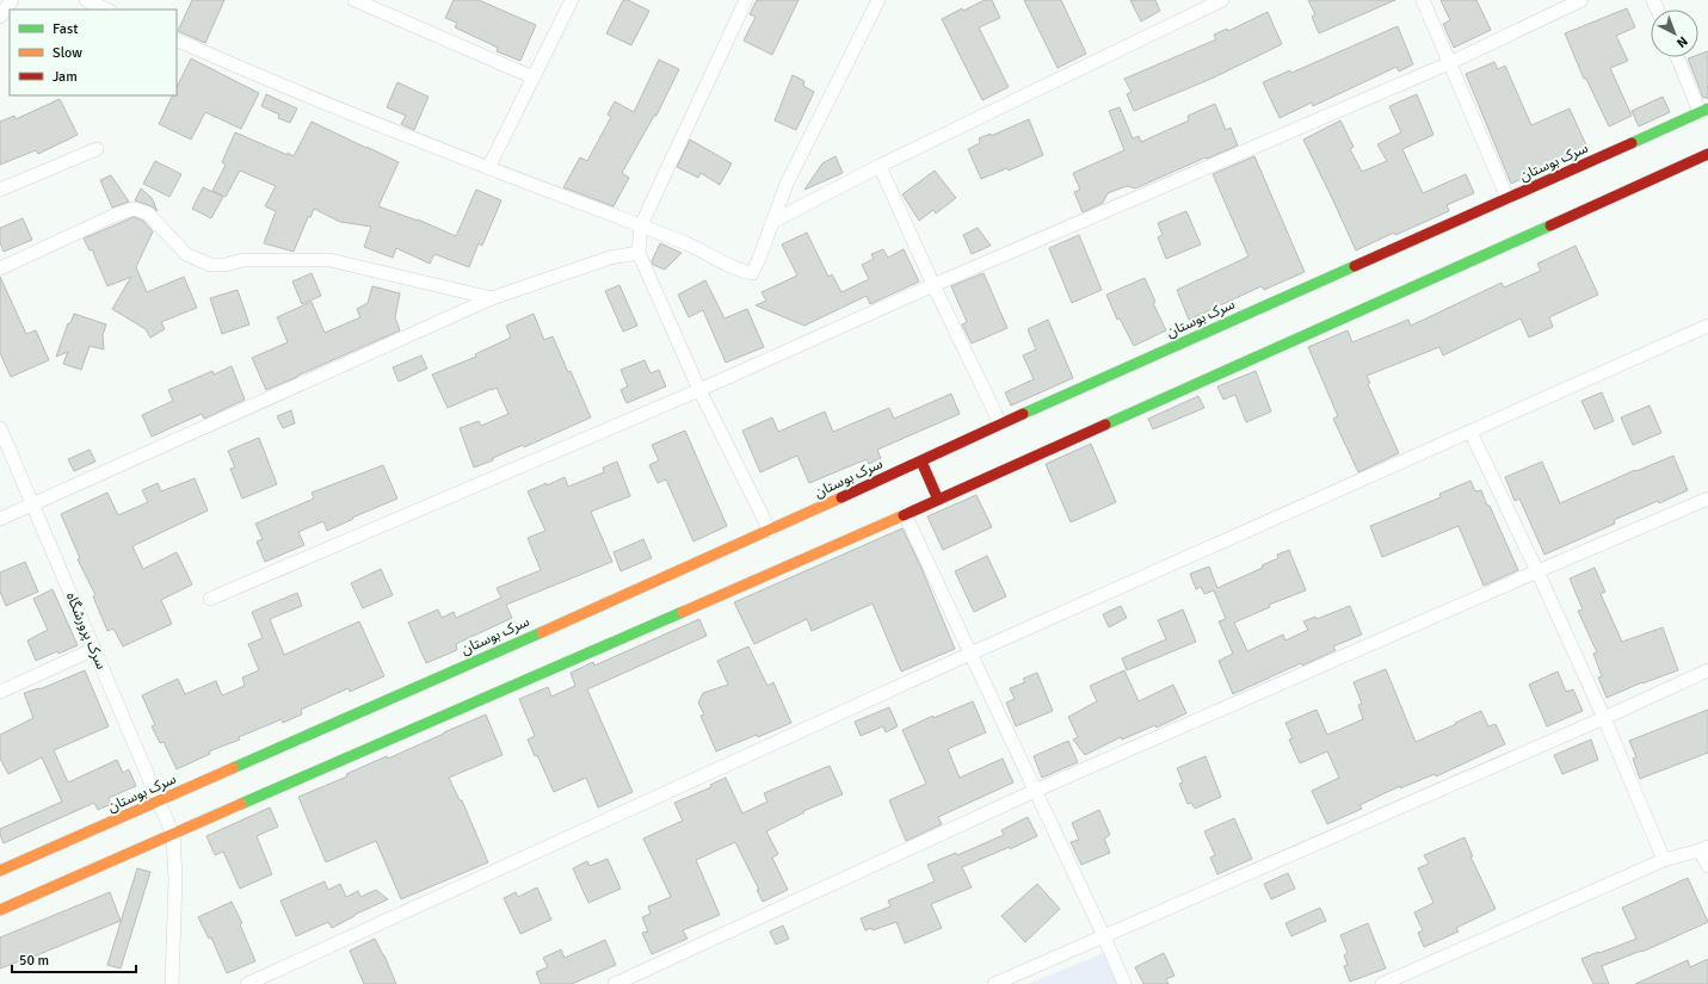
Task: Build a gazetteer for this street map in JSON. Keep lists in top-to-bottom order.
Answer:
{
  "streets": {
    "street": ["سرک بوستان", "سرک پرورشگاه"]
  },
  "crossings": [
    ["سرک بوستان", "سرک پرورشگاه"]
  ],
  "legend": ["Fast", "Slow", "Jam"],
  "scale_bar": "50 m",
  "north": "bottom right"
}
